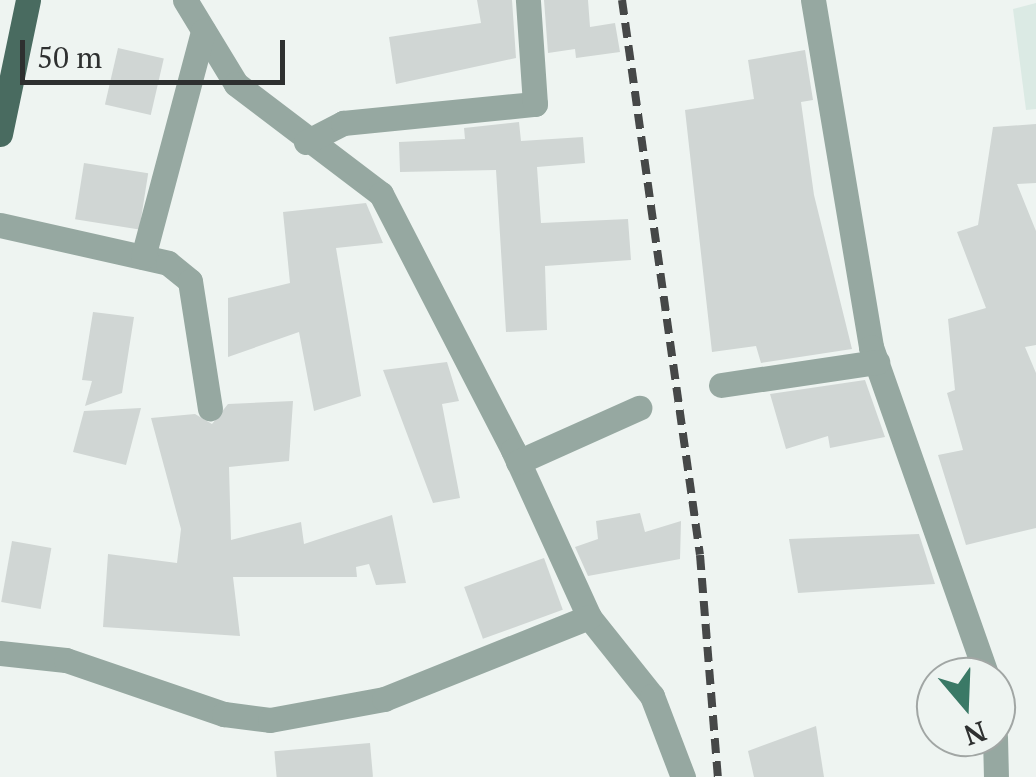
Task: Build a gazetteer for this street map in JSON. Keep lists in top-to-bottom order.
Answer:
{
  "scale_bar": "50 m",
  "north": "bottom"
}
